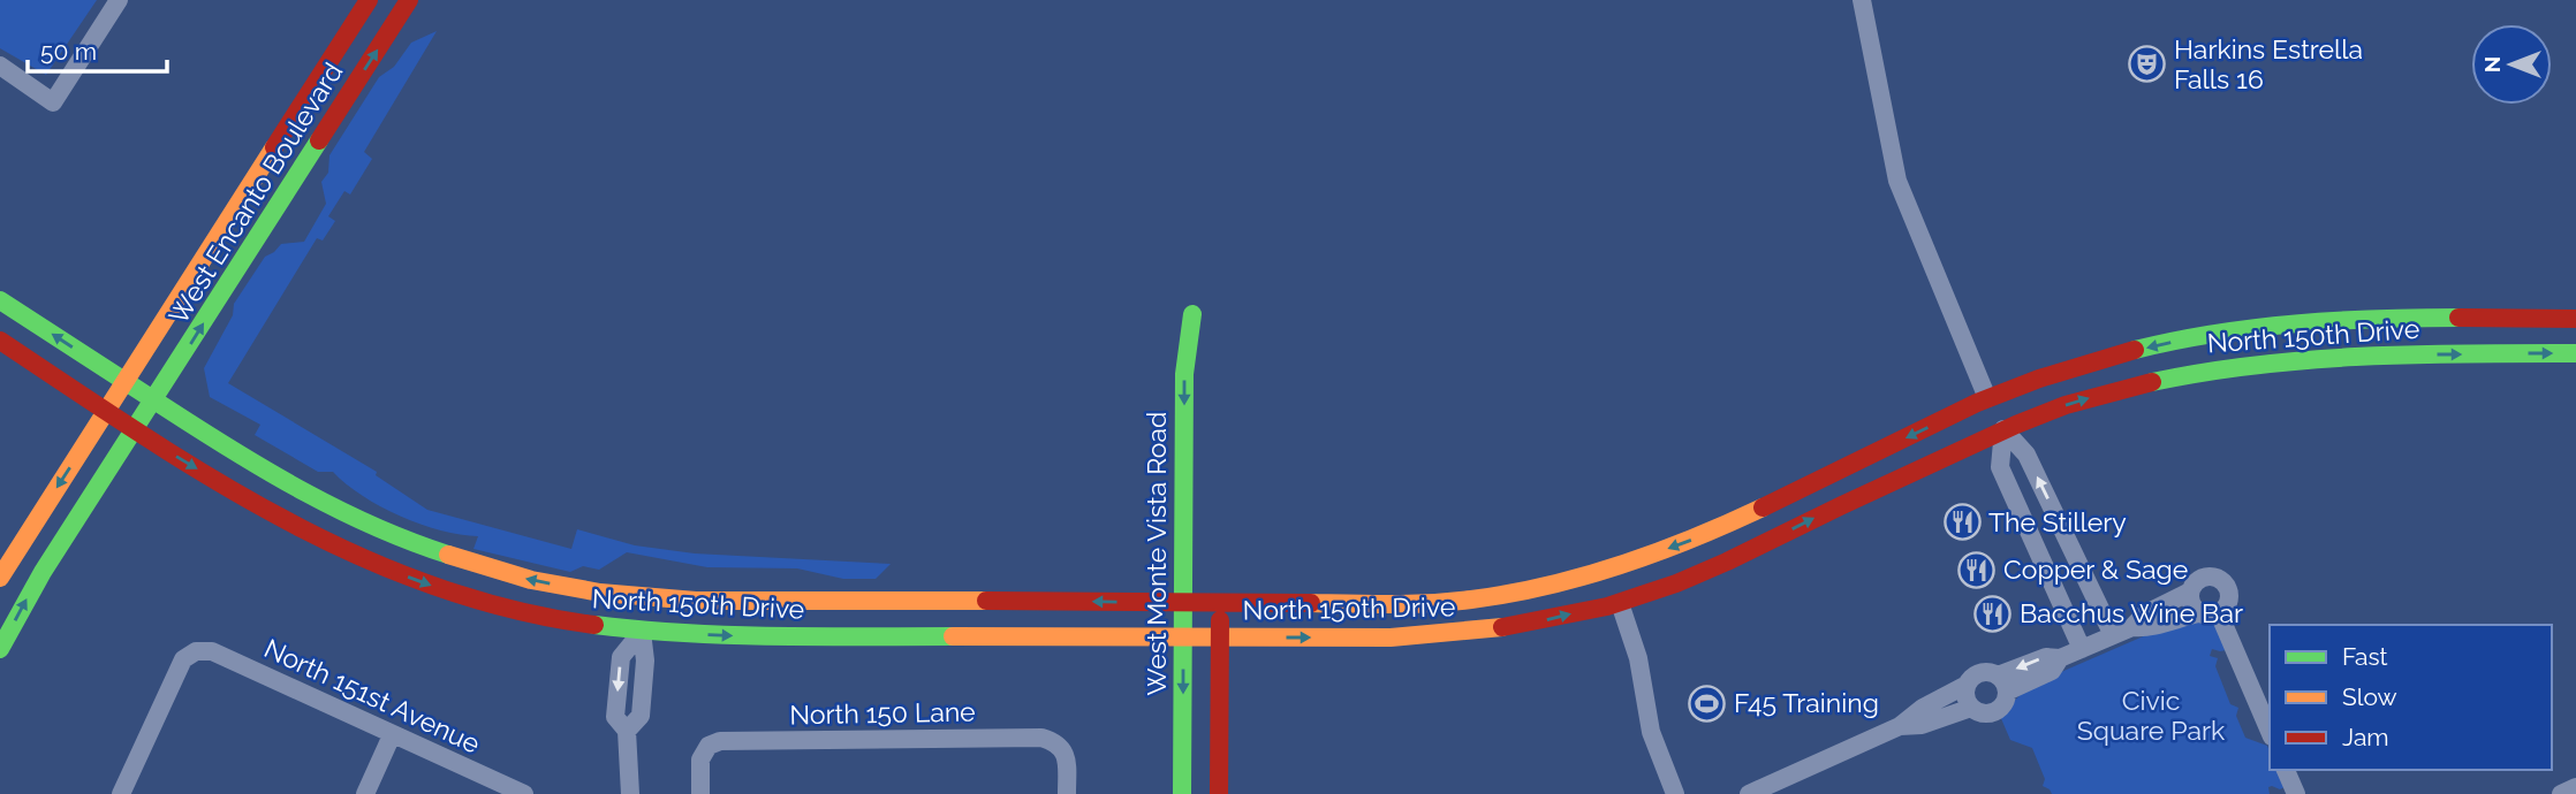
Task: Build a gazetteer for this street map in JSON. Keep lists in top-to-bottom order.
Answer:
{
  "streets": {
    "street": [
      "West Encanto Boulevard",
      "North 150th Drive",
      "West Monte Vista Road",
      "North 151st Avenue",
      "North 150 Lane"
    ]
  },
  "crossings": [
    ["West Encanto Boulevard", "North 150th Drive"],
    ["North 150th Drive", "West Monte Vista Road"]
  ],
  "parks": ["Civic Square Park"],
  "places": {
    "theatre": ["Harkins Estrella Falls 16"],
    "restaurant": ["The Stillery", "Copper & Sage", "Bacchus Wine Bar"],
    "sports": ["F45 Training"]
  },
  "legend": ["Fast", "Slow", "Jam"],
  "scale_bar": "50 m",
  "north": "left"
}
